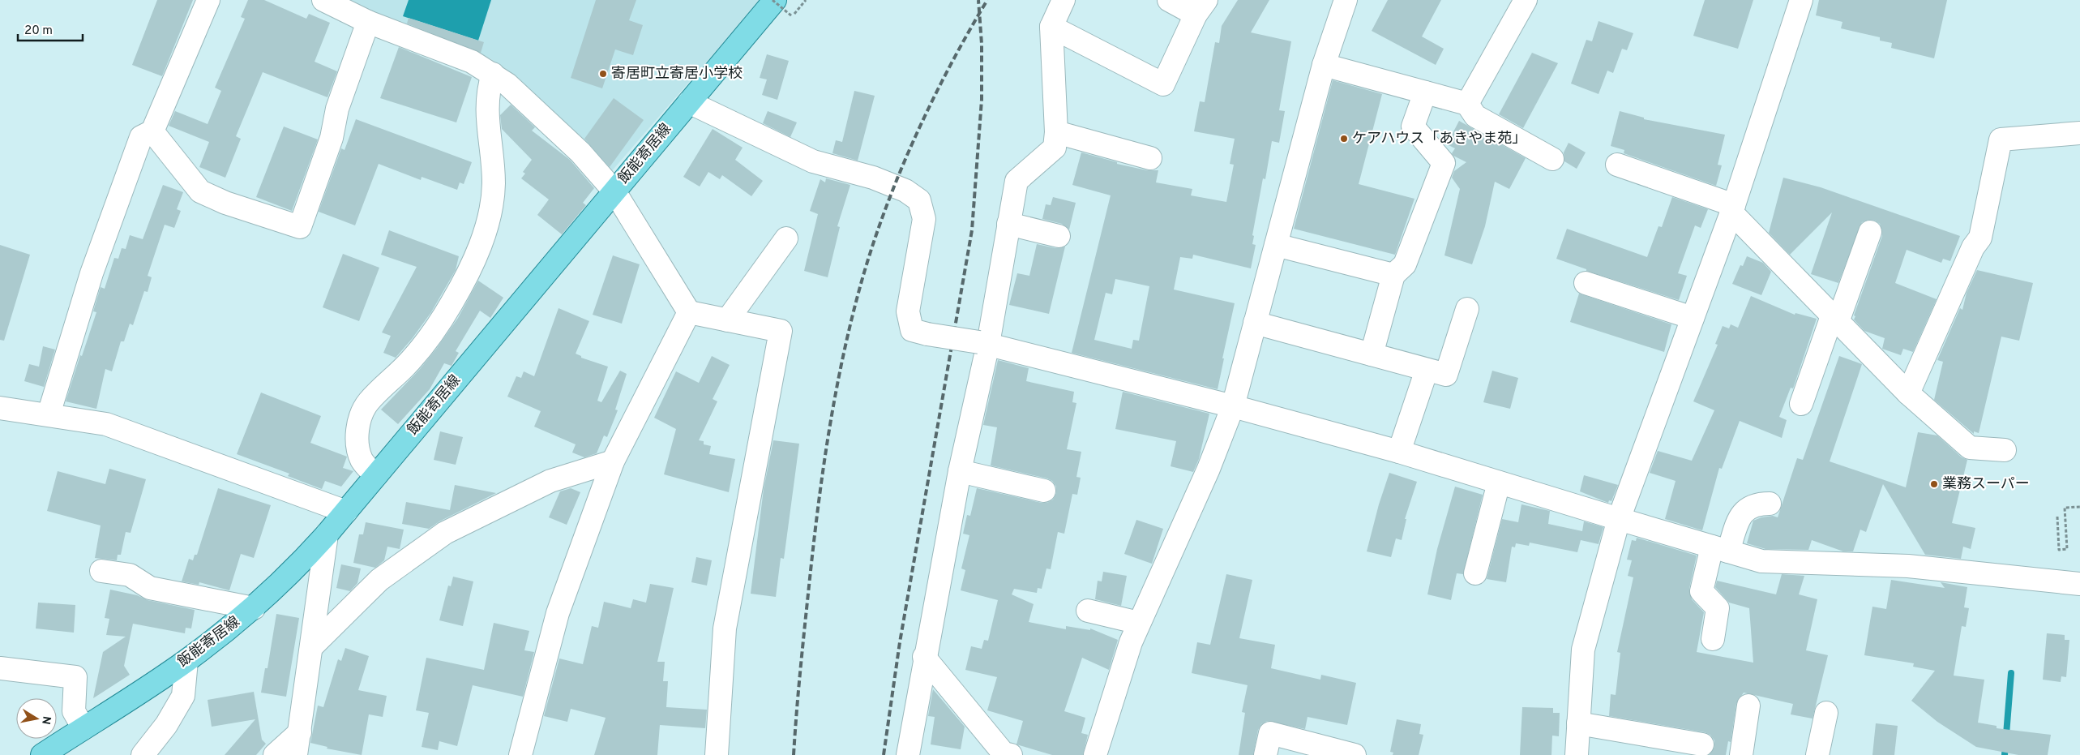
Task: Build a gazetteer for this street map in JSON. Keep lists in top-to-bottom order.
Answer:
{
  "streets": {
    "main road": ["飯能寄居線"]
  },
  "places": ["寄居町立寄居小学校", "ケアハウス「あきやま苑」", "業務スーパー"],
  "scale_bar": "20 m",
  "north": "right"
}
